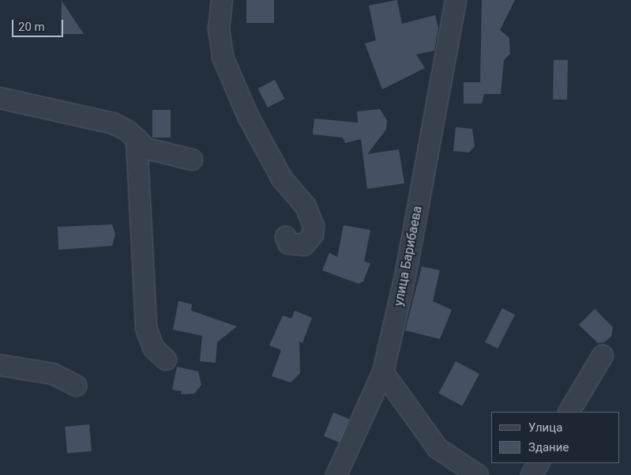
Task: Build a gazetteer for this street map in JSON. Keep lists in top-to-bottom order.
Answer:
{
  "streets": {
    "street": ["улица Барибаева"]
  },
  "legend": ["Улица", "Здание"],
  "scale_bar": "20 m"
}
